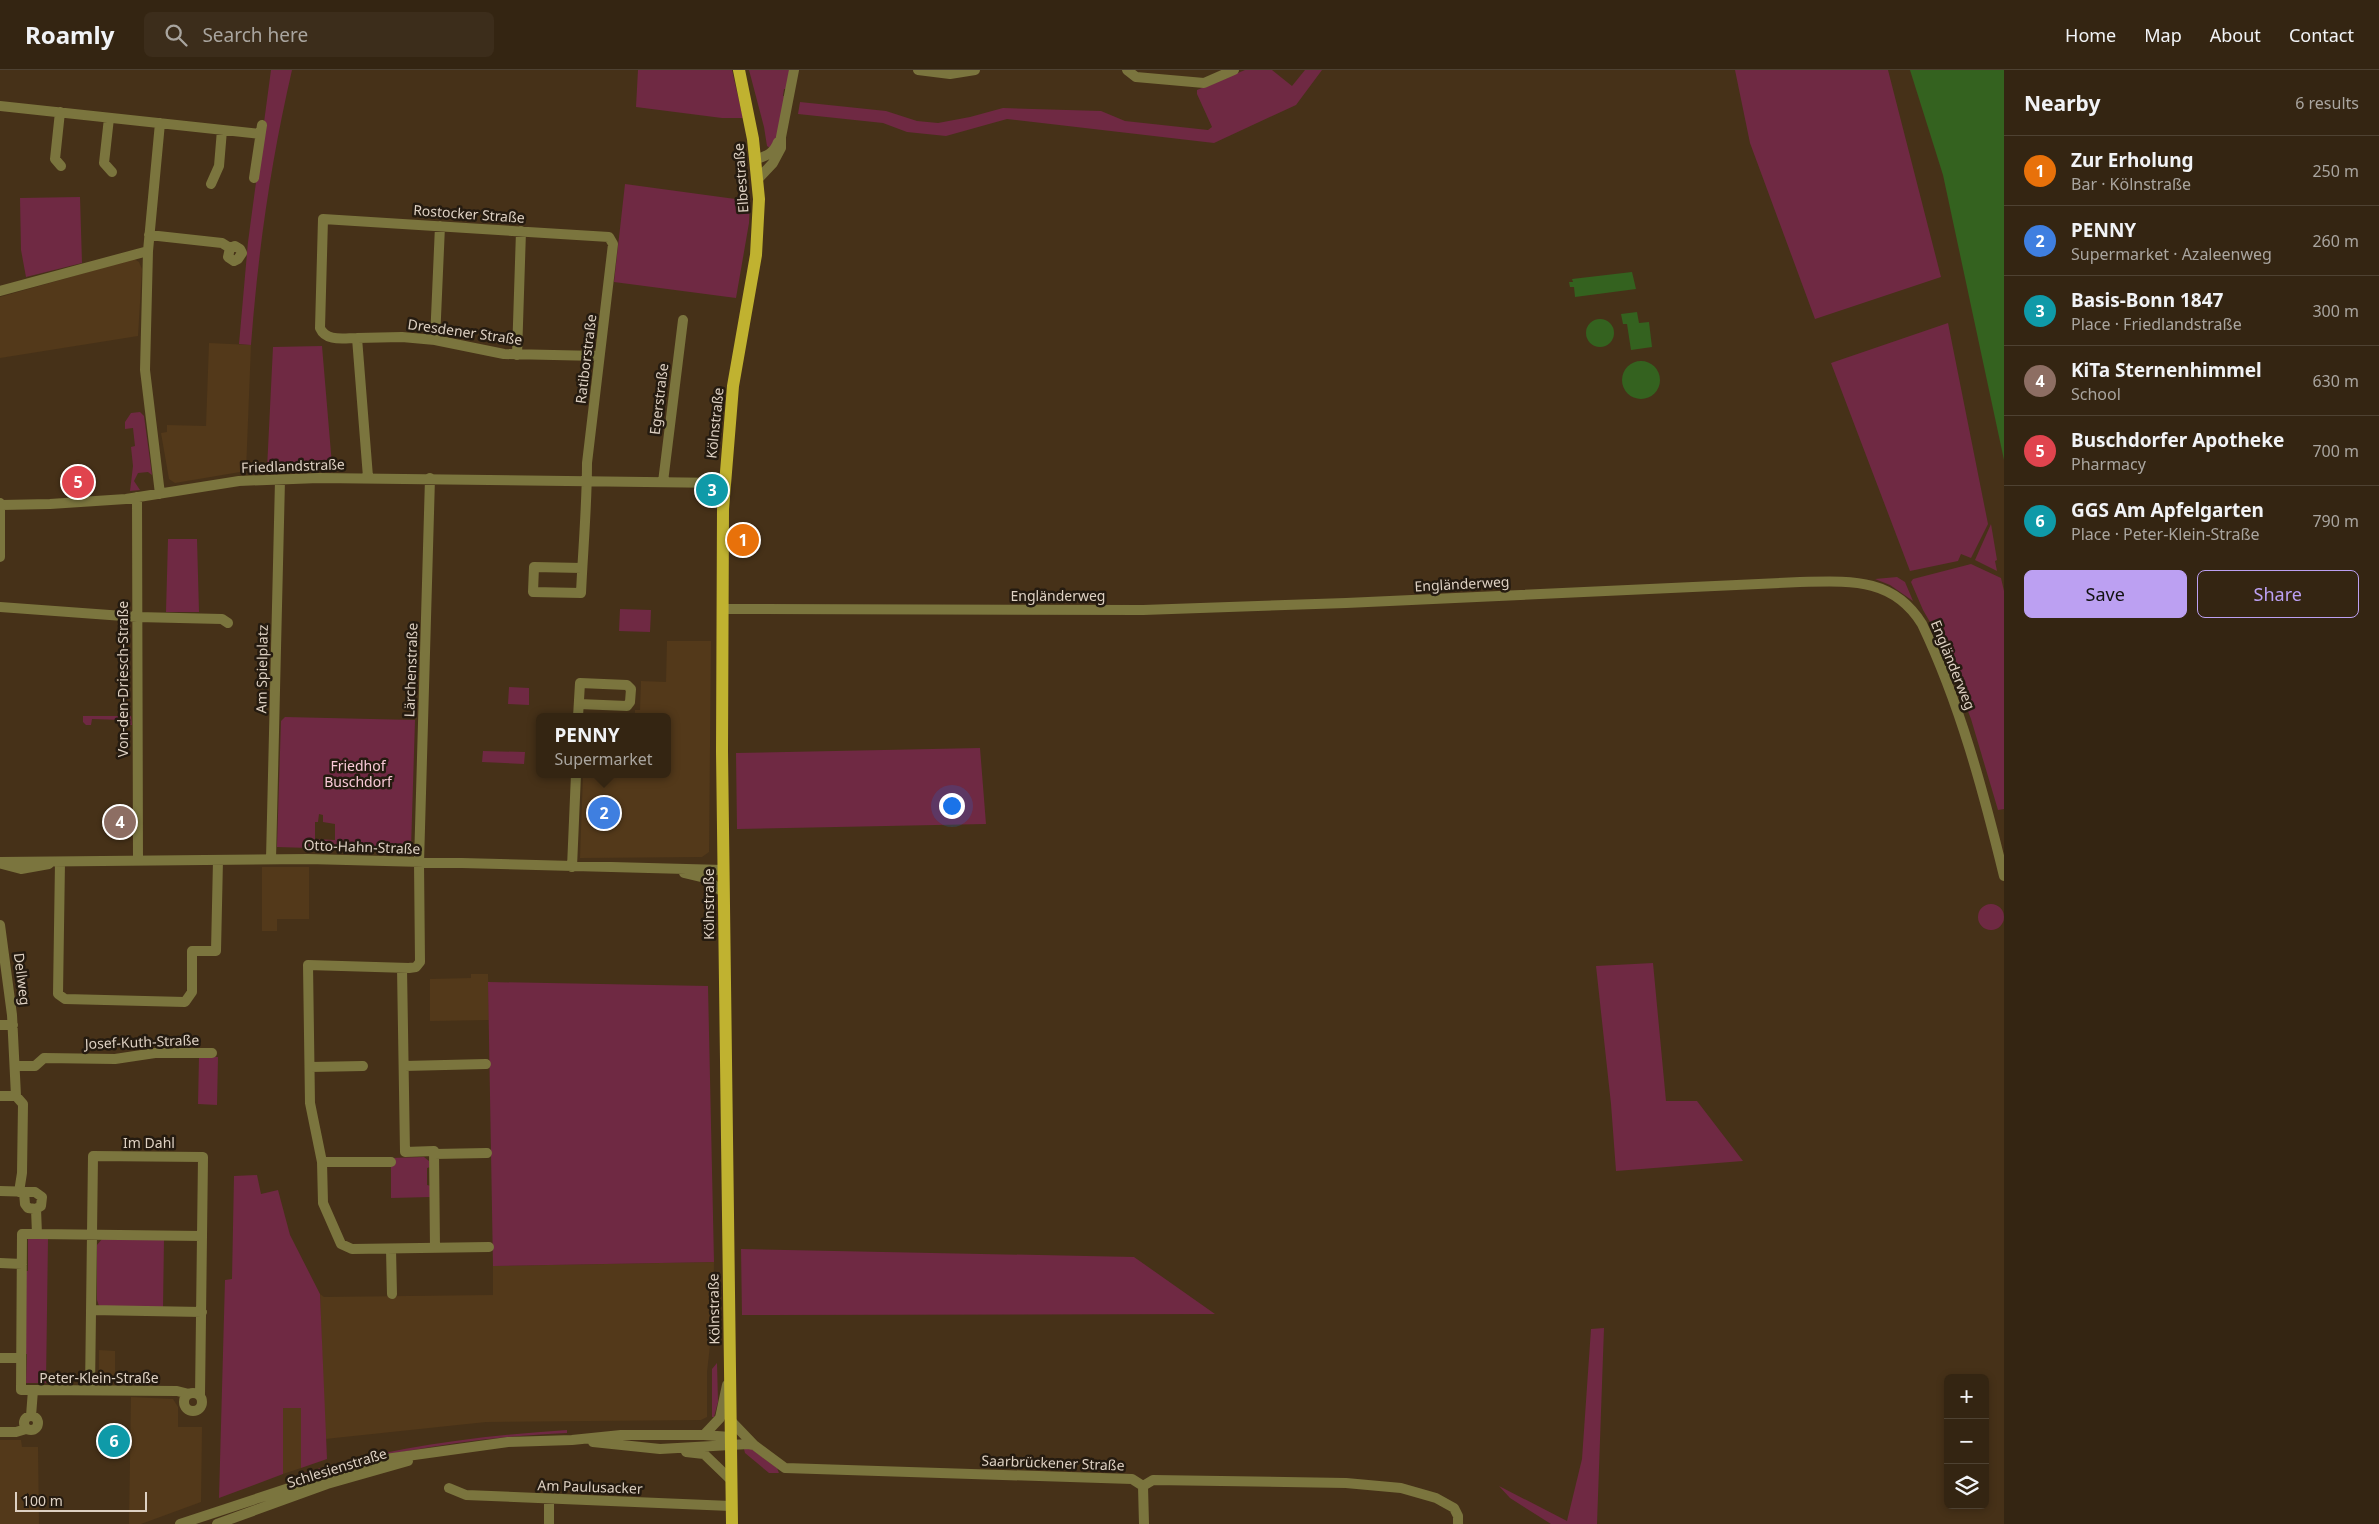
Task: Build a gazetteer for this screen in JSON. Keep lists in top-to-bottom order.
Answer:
{
  "streets": {
    "main road": ["Elbestraße", "Kölnstraße"],
    "street": [
      "Rostocker Straße",
      "Dresdener Straße",
      "Ratiborstraße",
      "Egerstraße",
      "Friedlandstraße",
      "Engländerweg",
      "Am Spielplatz",
      "Lärchenstraße",
      "Von-den-Driesch-Straße",
      "Otto-Hahn-Straße",
      "Dellweg",
      "Josef-Kuth-Straße",
      "Im Dahl",
      "Peter-Klein-Straße",
      "Saarbrückener Straße",
      "Schlesienstraße",
      "Am Paulusacker"
    ]
  },
  "crossings": [
    ["Elbestraße", "Kölnstraße"],
    ["Rostocker Straße", "Dresdener Straße"],
    ["Rostocker Straße", "Ratiborstraße"],
    ["Dresdener Straße", "Ratiborstraße"],
    ["Ratiborstraße", "Friedlandstraße"],
    ["Egerstraße", "Friedlandstraße"],
    ["Kölnstraße", "Friedlandstraße"],
    ["Kölnstraße", "Engländerweg"],
    ["Kölnstraße", "Otto-Hahn-Straße"],
    ["Kölnstraße", "Saarbrückener Straße"],
    ["Kölnstraße", "Schlesienstraße"],
    ["Kölnstraße", "Am Paulusacker"],
    ["Friedlandstraße", "Am Spielplatz"],
    ["Friedlandstraße", "Lärchenstraße"],
    ["Friedlandstraße", "Von-den-Driesch-Straße"],
    ["Am Spielplatz", "Otto-Hahn-Straße"],
    ["Lärchenstraße", "Otto-Hahn-Straße"],
    ["Von-den-Driesch-Straße", "Otto-Hahn-Straße"],
    ["Dellweg", "Josef-Kuth-Straße"],
    ["Im Dahl", "Peter-Klein-Straße"]
  ],
  "parks": ["Friedhof Buschdorf"],
  "scale_bar": "100 m",
  "page": {
    "header": "Roamly",
    "search": "Search here",
    "nav": [
      "Home",
      "Map",
      "About",
      "Contact"
    ],
    "heading": ["Nearby", "6 results"],
    "list": [
      {
        "mark": "1",
        "name": "Zur Erholung",
        "note": "Bar · Kölnstraße",
        "value": "250 m"
      },
      {
        "mark": "2",
        "name": "PENNY",
        "note": "Supermarket · Azaleenweg",
        "value": "260 m"
      },
      {
        "mark": "3",
        "name": "Basis-Bonn 1847",
        "note": "Place · Friedlandstraße",
        "value": "300 m"
      },
      {
        "mark": "4",
        "name": "KiTa Sternenhimmel",
        "note": "School",
        "value": "630 m"
      },
      {
        "mark": "5",
        "name": "Buschdorfer Apotheke",
        "note": "Pharmacy",
        "value": "700 m"
      },
      {
        "mark": "6",
        "name": "GGS Am Apfelgarten",
        "note": "Place · Peter-Klein-Straße",
        "value": "790 m"
      }
    ],
    "pins": [
      "5",
      "3",
      "1",
      "2",
      "4",
      "6"
    ],
    "buttons": ["Save", "Share"],
    "popup": ["PENNY", "Supermarket"],
    "map_buttons": ["+", "−"],
    "scale": "100 m"
  }
}
